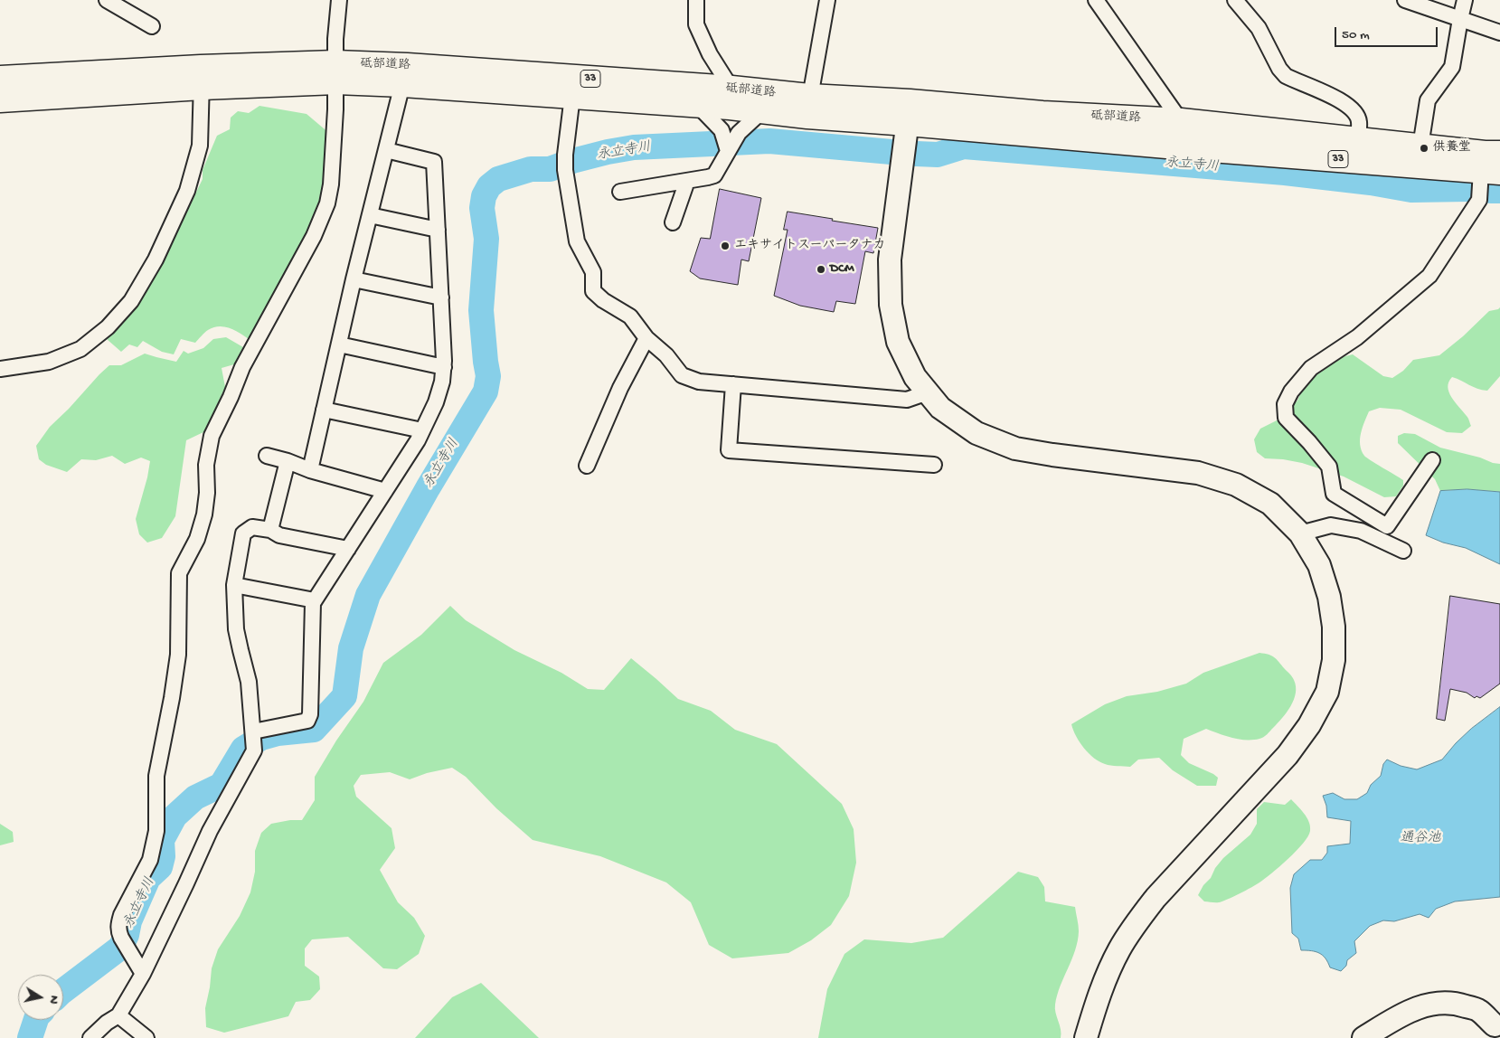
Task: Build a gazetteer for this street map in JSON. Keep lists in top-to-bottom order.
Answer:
{
  "streets": {
    "highway": ["砥部道路", "33"]
  },
  "water": ["永立寺川", "通谷池"],
  "places": ["供養堂", "エキサイトスーパータナカ", "DCM"],
  "scale_bar": "50 m",
  "north": "right"
}
